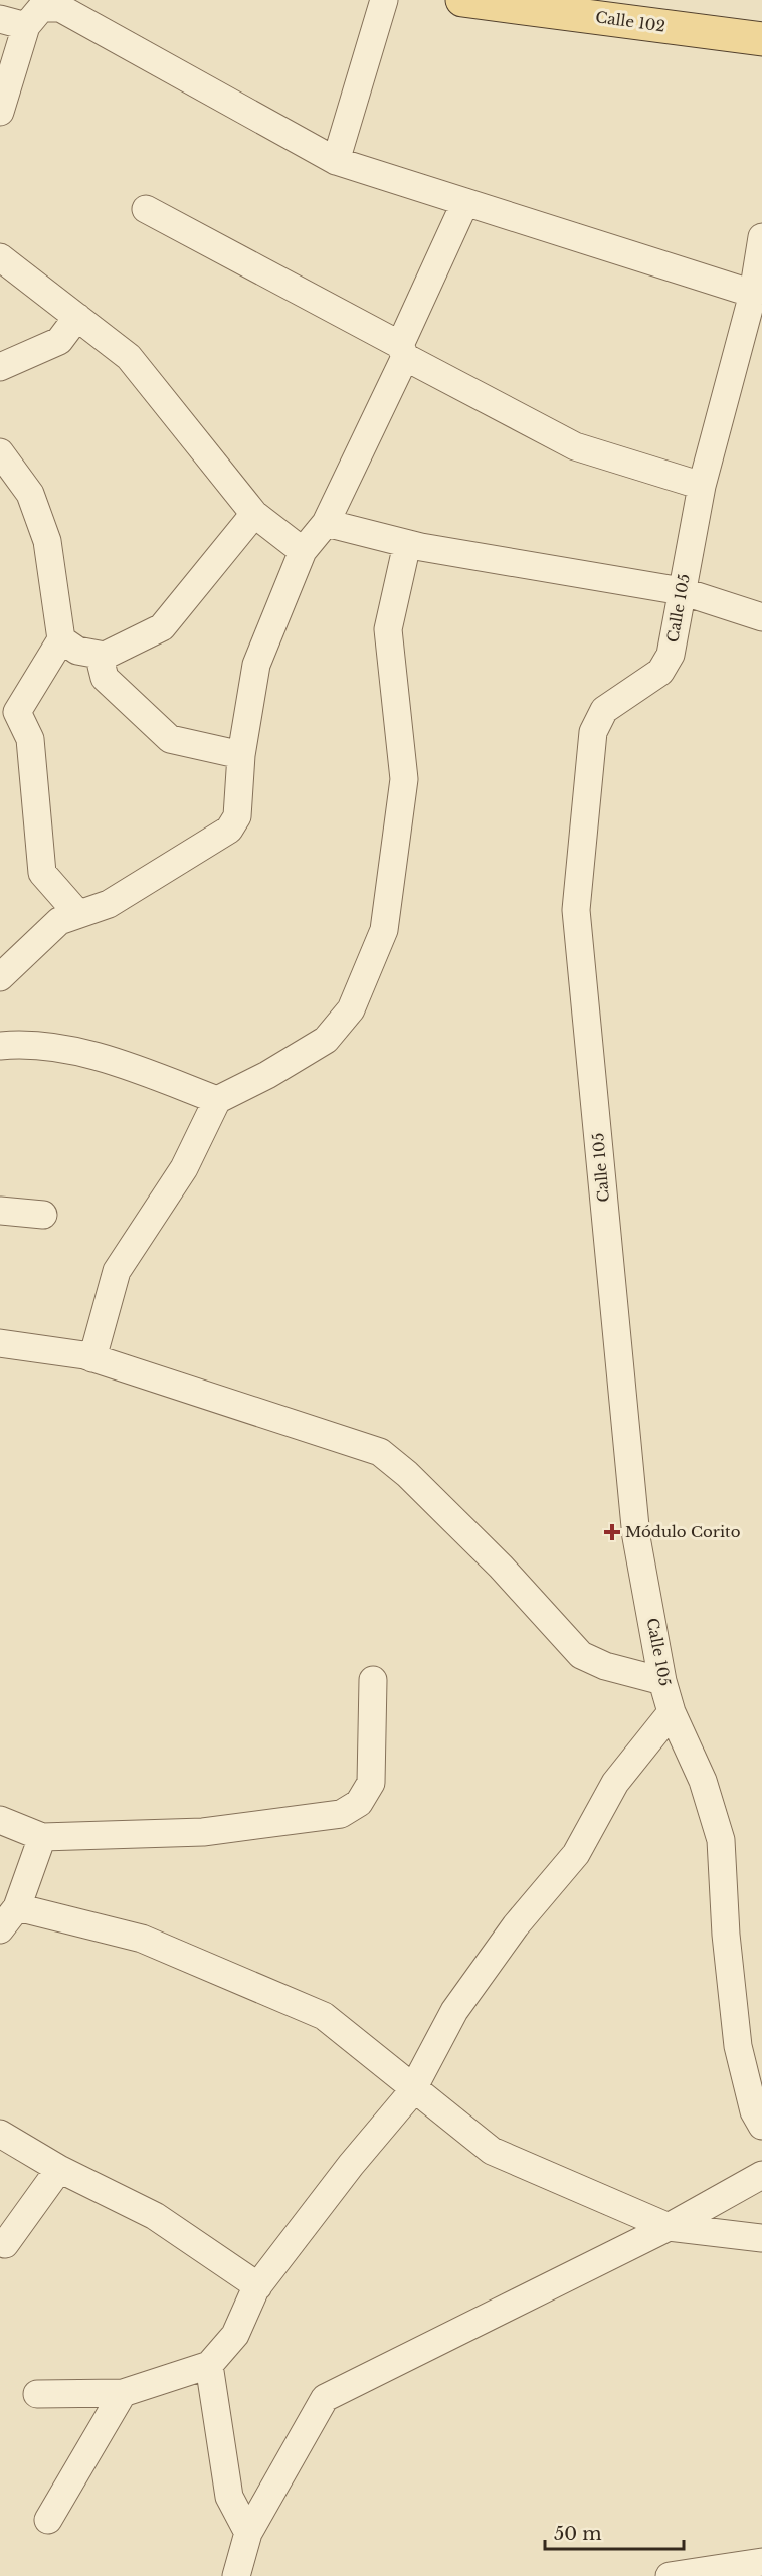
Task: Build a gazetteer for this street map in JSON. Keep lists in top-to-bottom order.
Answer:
{
  "streets": {
    "main road": ["Calle 102"],
    "street": ["Calle 105"]
  },
  "places": {
    "health": ["Módulo Corito"]
  },
  "scale_bar": "50 m"
}
